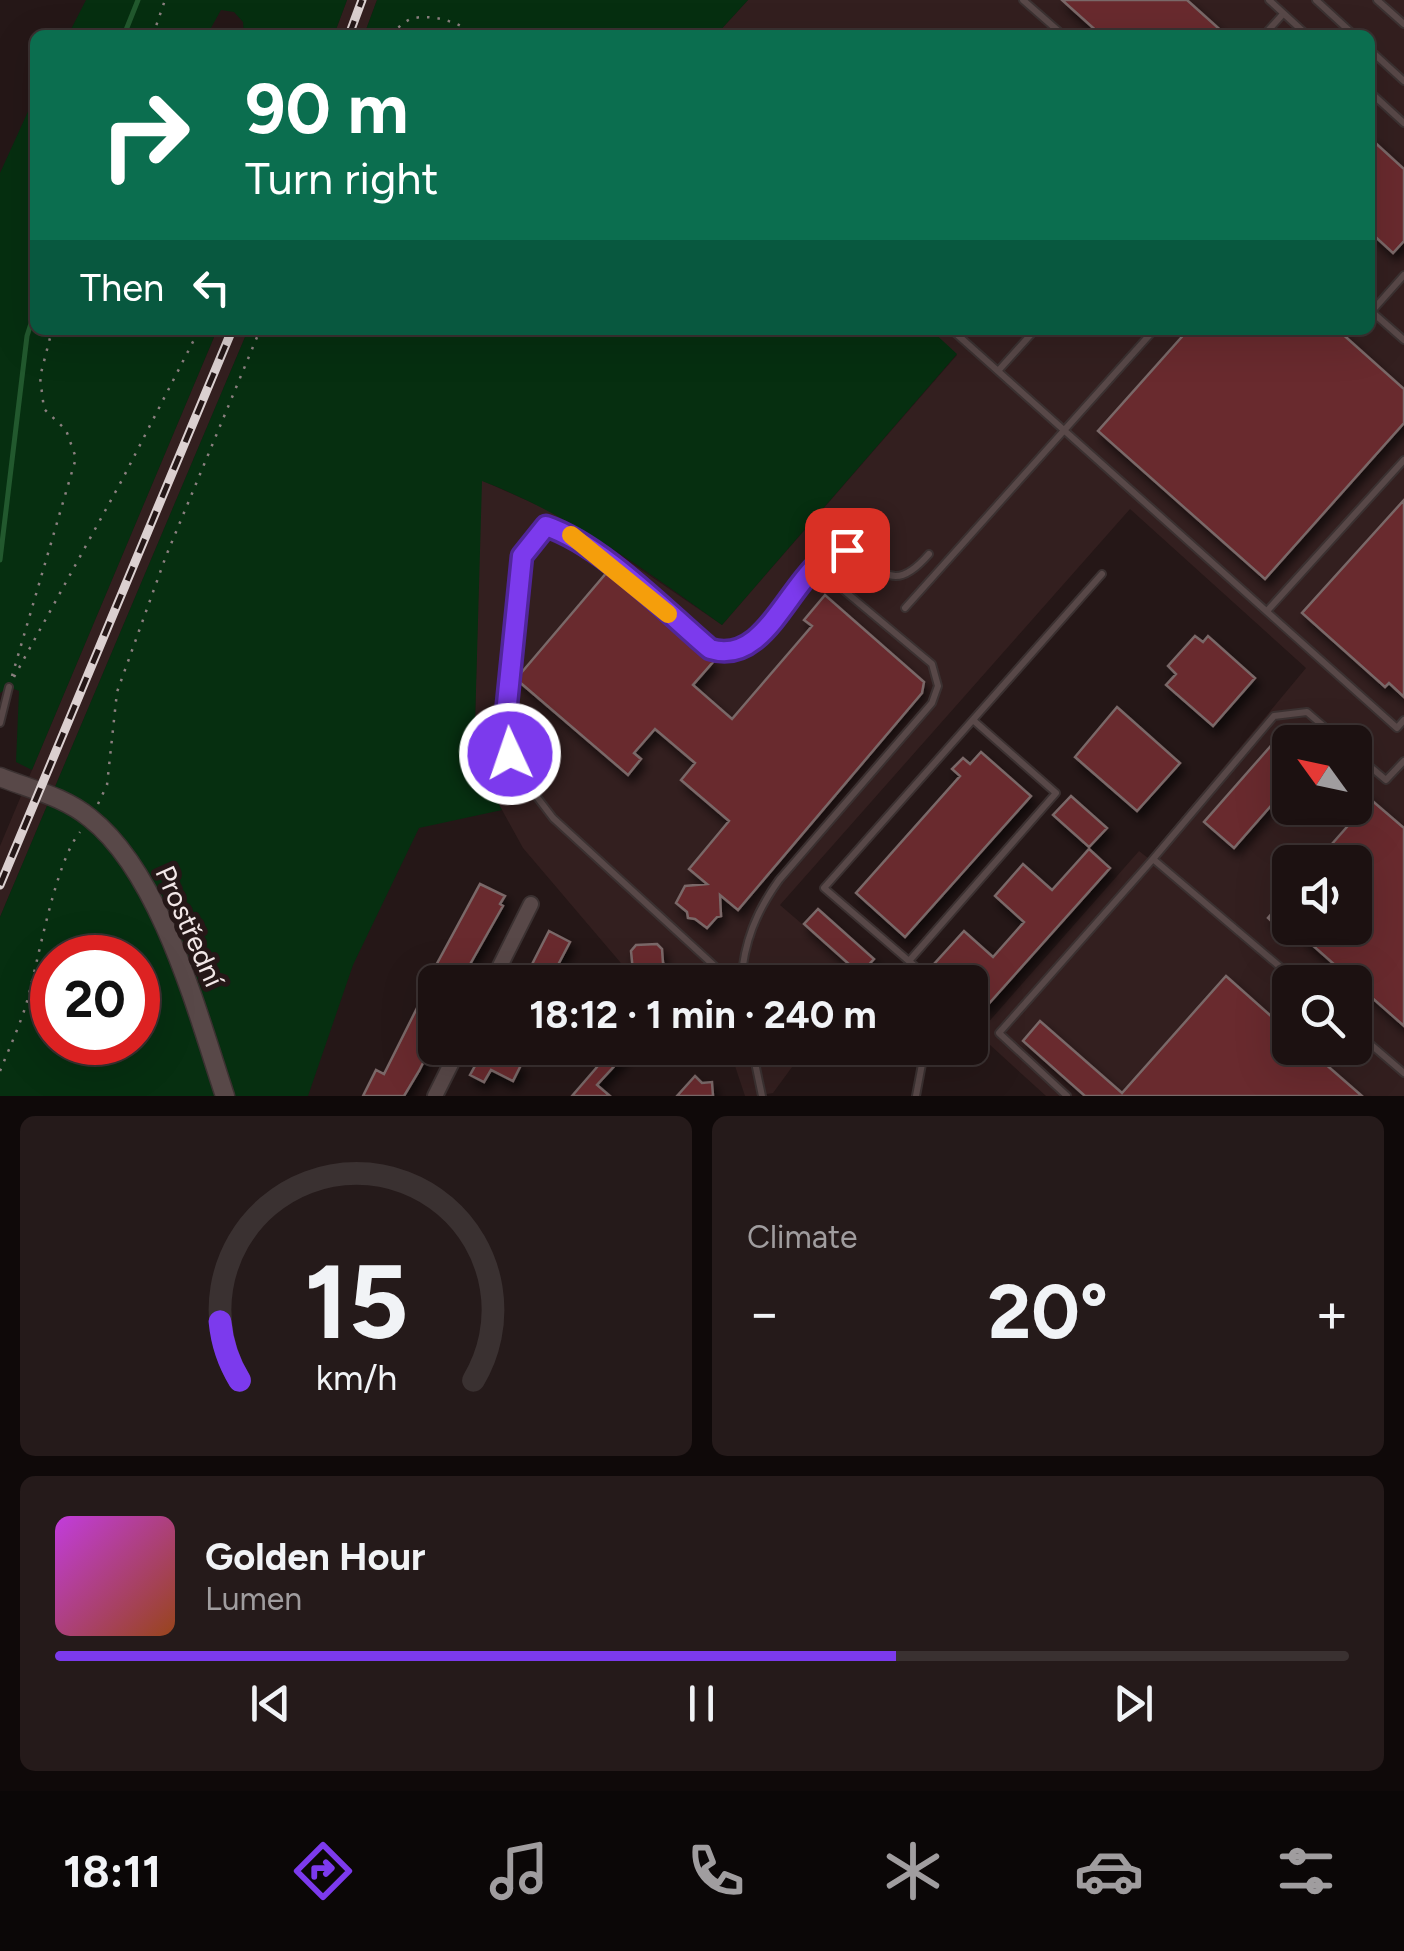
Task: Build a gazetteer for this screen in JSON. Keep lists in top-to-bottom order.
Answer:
{
  "streets": {
    "street": ["Prostřední"]
  },
  "north": "top left",
  "page": {
    "turn": ["90 m", "Turn right"],
    "then": "Then",
    "limit": "20",
    "trip": "18:12 · 1 min · 240 m",
    "tile": "Climate",
    "heat": ["−", "20°", "+"],
    "song": ["Golden Hour", "Lumen"],
    "tabs": "18:11",
    "gauge": ["15", "km/h"]
  }
}
